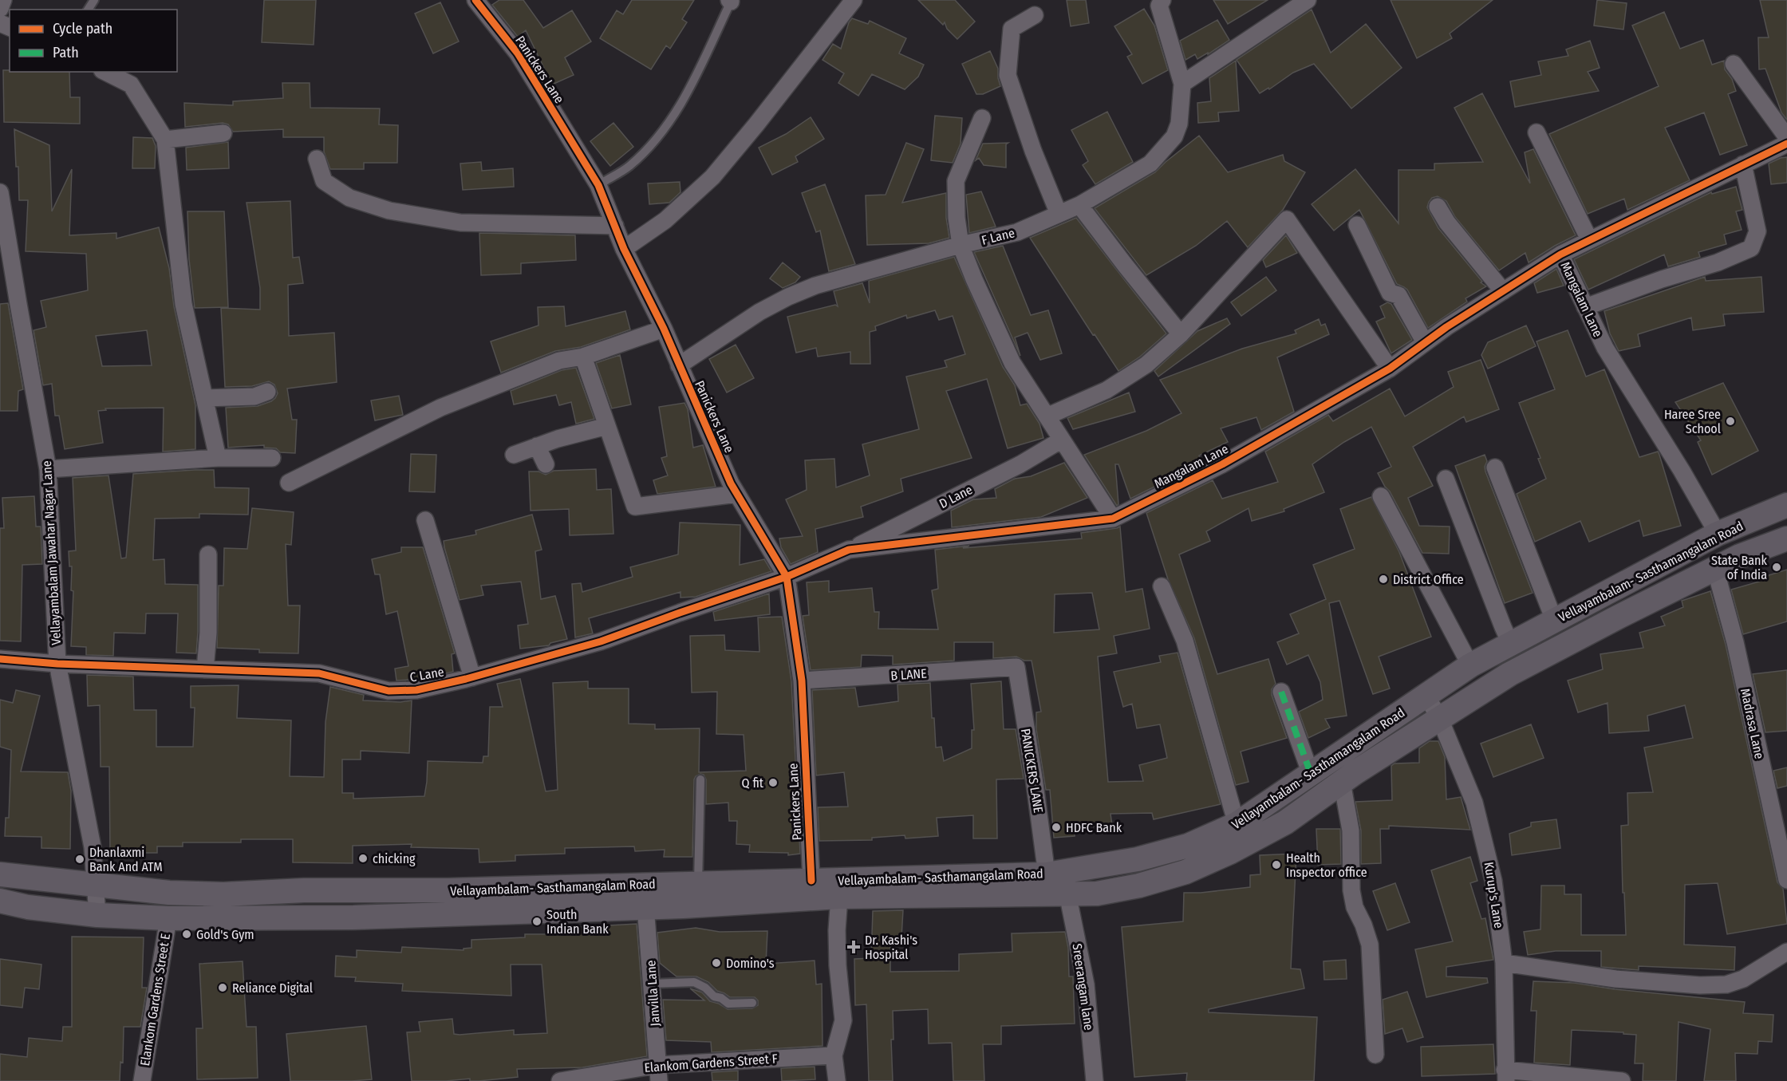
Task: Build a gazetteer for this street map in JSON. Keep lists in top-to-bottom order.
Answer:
{
  "streets": {
    "main road": ["Vellayambalam- Sasthamangalam Road"],
    "street": [
      "Panickers Lane",
      "F Lane",
      "Mangalam Lane",
      "D Lane",
      "Vellayambalam Jawahar Nagar Lane",
      "C Lane",
      "B LANE",
      "Madrasa Lane",
      "PANICKERS LANE",
      "Kurup's Lane",
      "Sreerangam lane",
      "Janvilla Lane",
      "Elankom Gardens Street E",
      "Elankom Gardens Street F"
    ]
  },
  "crossings": [
    ["Panickers Lane", "F Lane"],
    ["Panickers Lane", "Mangalam Lane"],
    ["Panickers Lane", "Vellayambalam- Sasthamangalam Road"],
    ["Panickers Lane", "C Lane"],
    ["Panickers Lane", "B LANE"],
    ["Mangalam Lane", "D Lane"],
    ["Mangalam Lane", "Vellayambalam- Sasthamangalam Road"],
    ["Mangalam Lane", "C Lane"],
    ["Vellayambalam Jawahar Nagar Lane", "Vellayambalam- Sasthamangalam Road"],
    ["Vellayambalam Jawahar Nagar Lane", "C Lane"],
    ["Vellayambalam- Sasthamangalam Road", "Madrasa Lane"],
    ["Vellayambalam- Sasthamangalam Road", "PANICKERS LANE"],
    ["Vellayambalam- Sasthamangalam Road", "Kurup's Lane"],
    ["Vellayambalam- Sasthamangalam Road", "Sreerangam lane"],
    ["Vellayambalam- Sasthamangalam Road", "Janvilla Lane"],
    ["Vellayambalam- Sasthamangalam Road", "Elankom Gardens Street E"],
    ["B LANE", "PANICKERS LANE"],
    ["Janvilla Lane", "Elankom Gardens Street F"]
  ],
  "places": {
    "other": [
      "Haree Sree School",
      "State Bank of India",
      "District Office",
      "Q fit",
      "HDFC Bank",
      "chicking",
      "Dhanlaxmi Bank And ATM",
      "Health Inspector office",
      "South Indian Bank",
      "Gold's Gym",
      "Domino's",
      "Reliance Digital"
    ],
    "health": ["Dr. Kashi's Hospital"]
  },
  "legend": ["Cycle path", "Path"]
}
